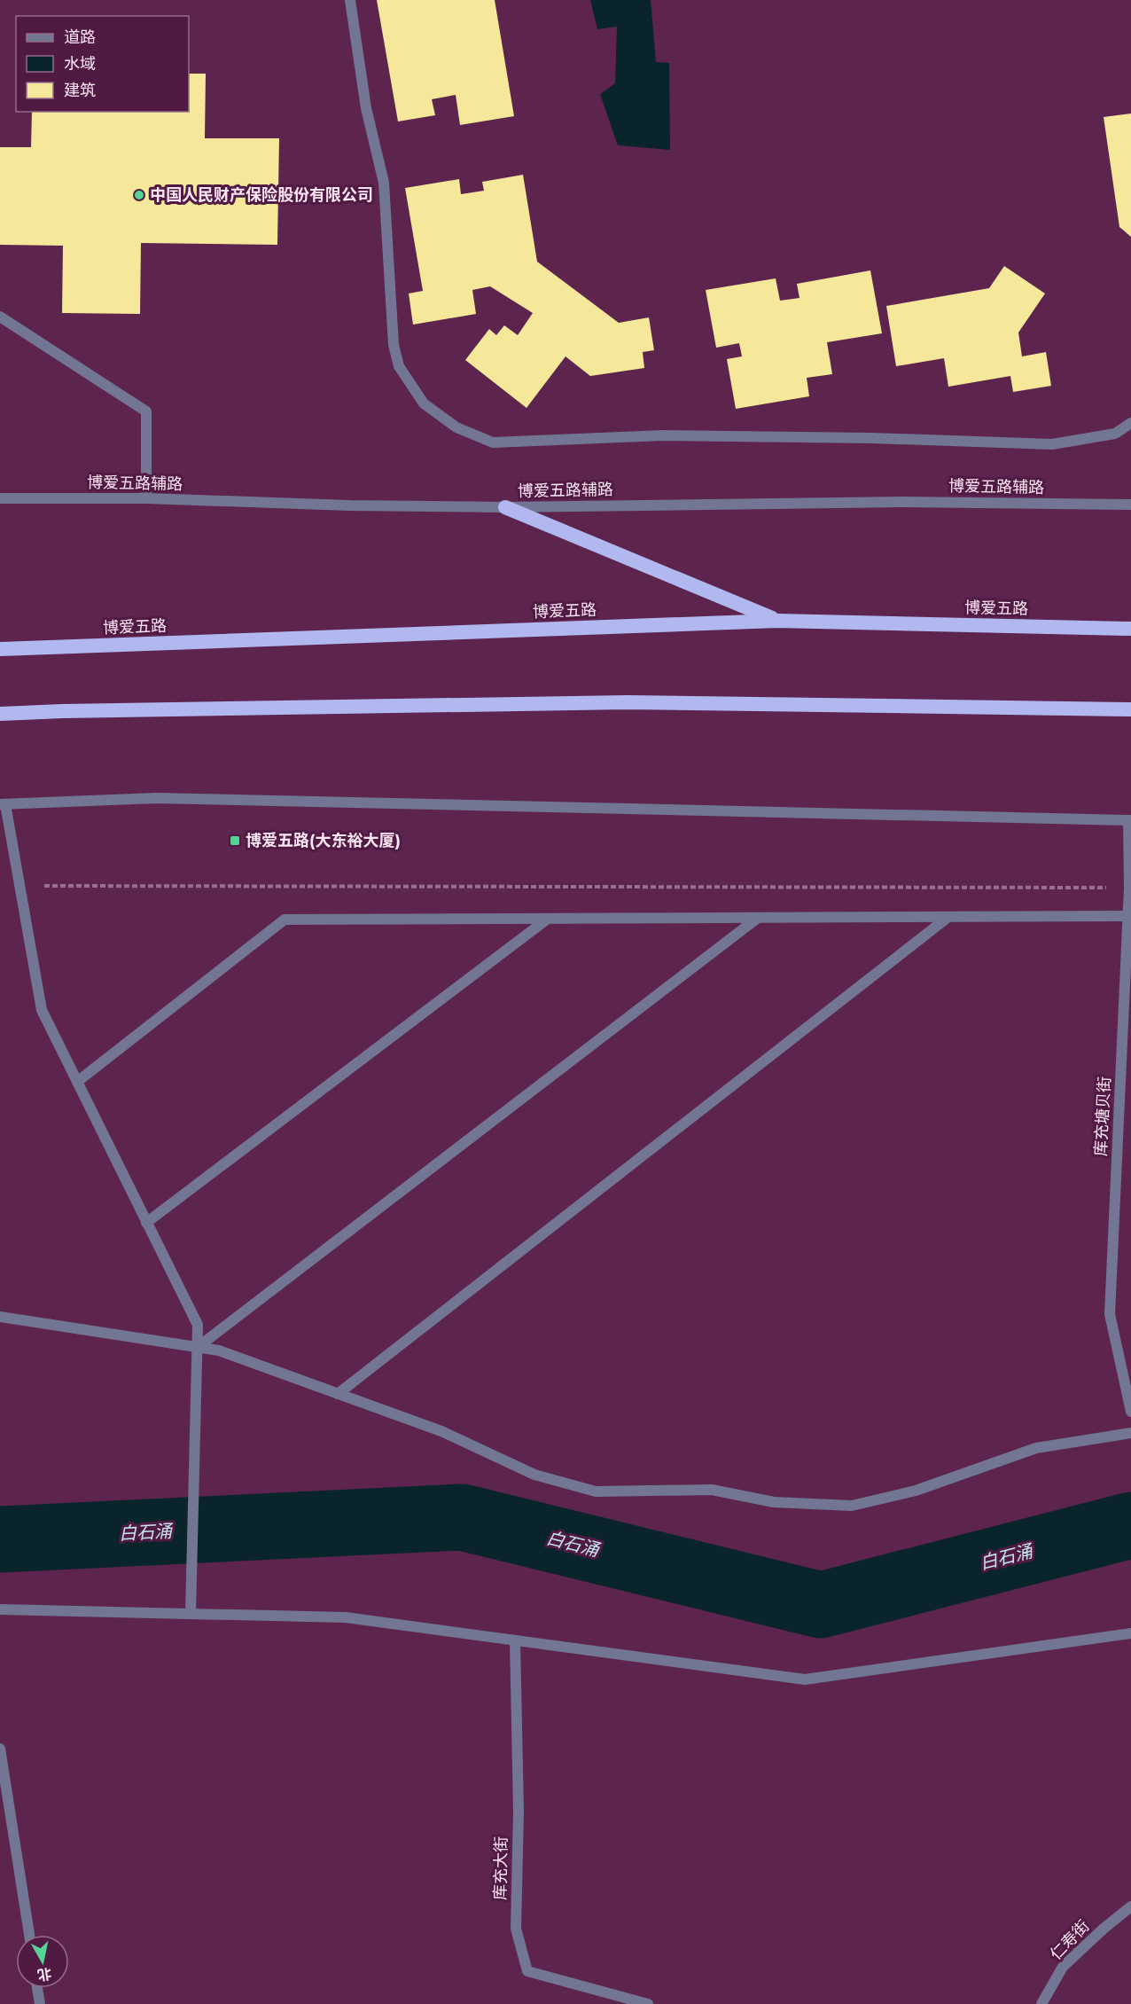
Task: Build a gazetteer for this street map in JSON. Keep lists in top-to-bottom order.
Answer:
{
  "streets": {
    "highway": ["博爱五路"],
    "street": [
      "博爱五路辅路",
      "库充塘贝街",
      "库充大街",
      "仁寿街"
    ]
  },
  "water": ["白石涌"],
  "places": {
    "other": ["中国人民财产保险股份有限公司"],
    "transit": ["博爱五路(大东裕大厦)"]
  },
  "legend": ["道路", "水域", "建筑"],
  "north": "bottom"
}
